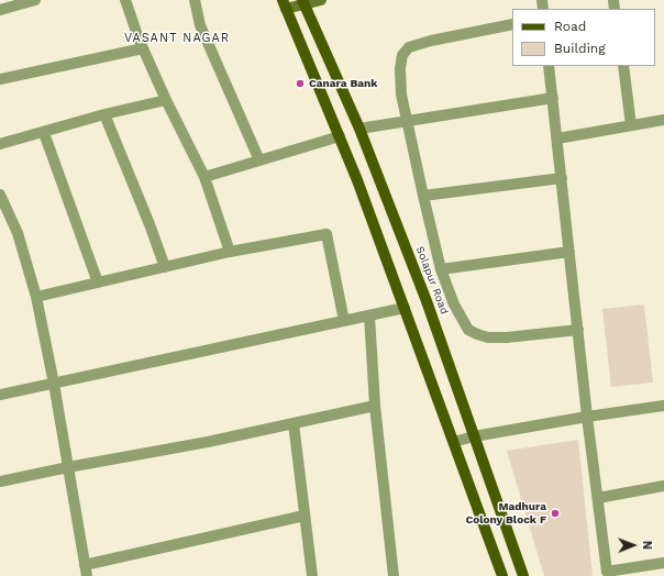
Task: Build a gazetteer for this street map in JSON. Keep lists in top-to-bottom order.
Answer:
{
  "streets": {
    "main road": ["Solapur Road"]
  },
  "districts": ["VASANT NAGAR"],
  "places": ["Canara Bank", "Madhura Colony Block F"],
  "legend": ["Road", "Building"],
  "north": "right"
}
